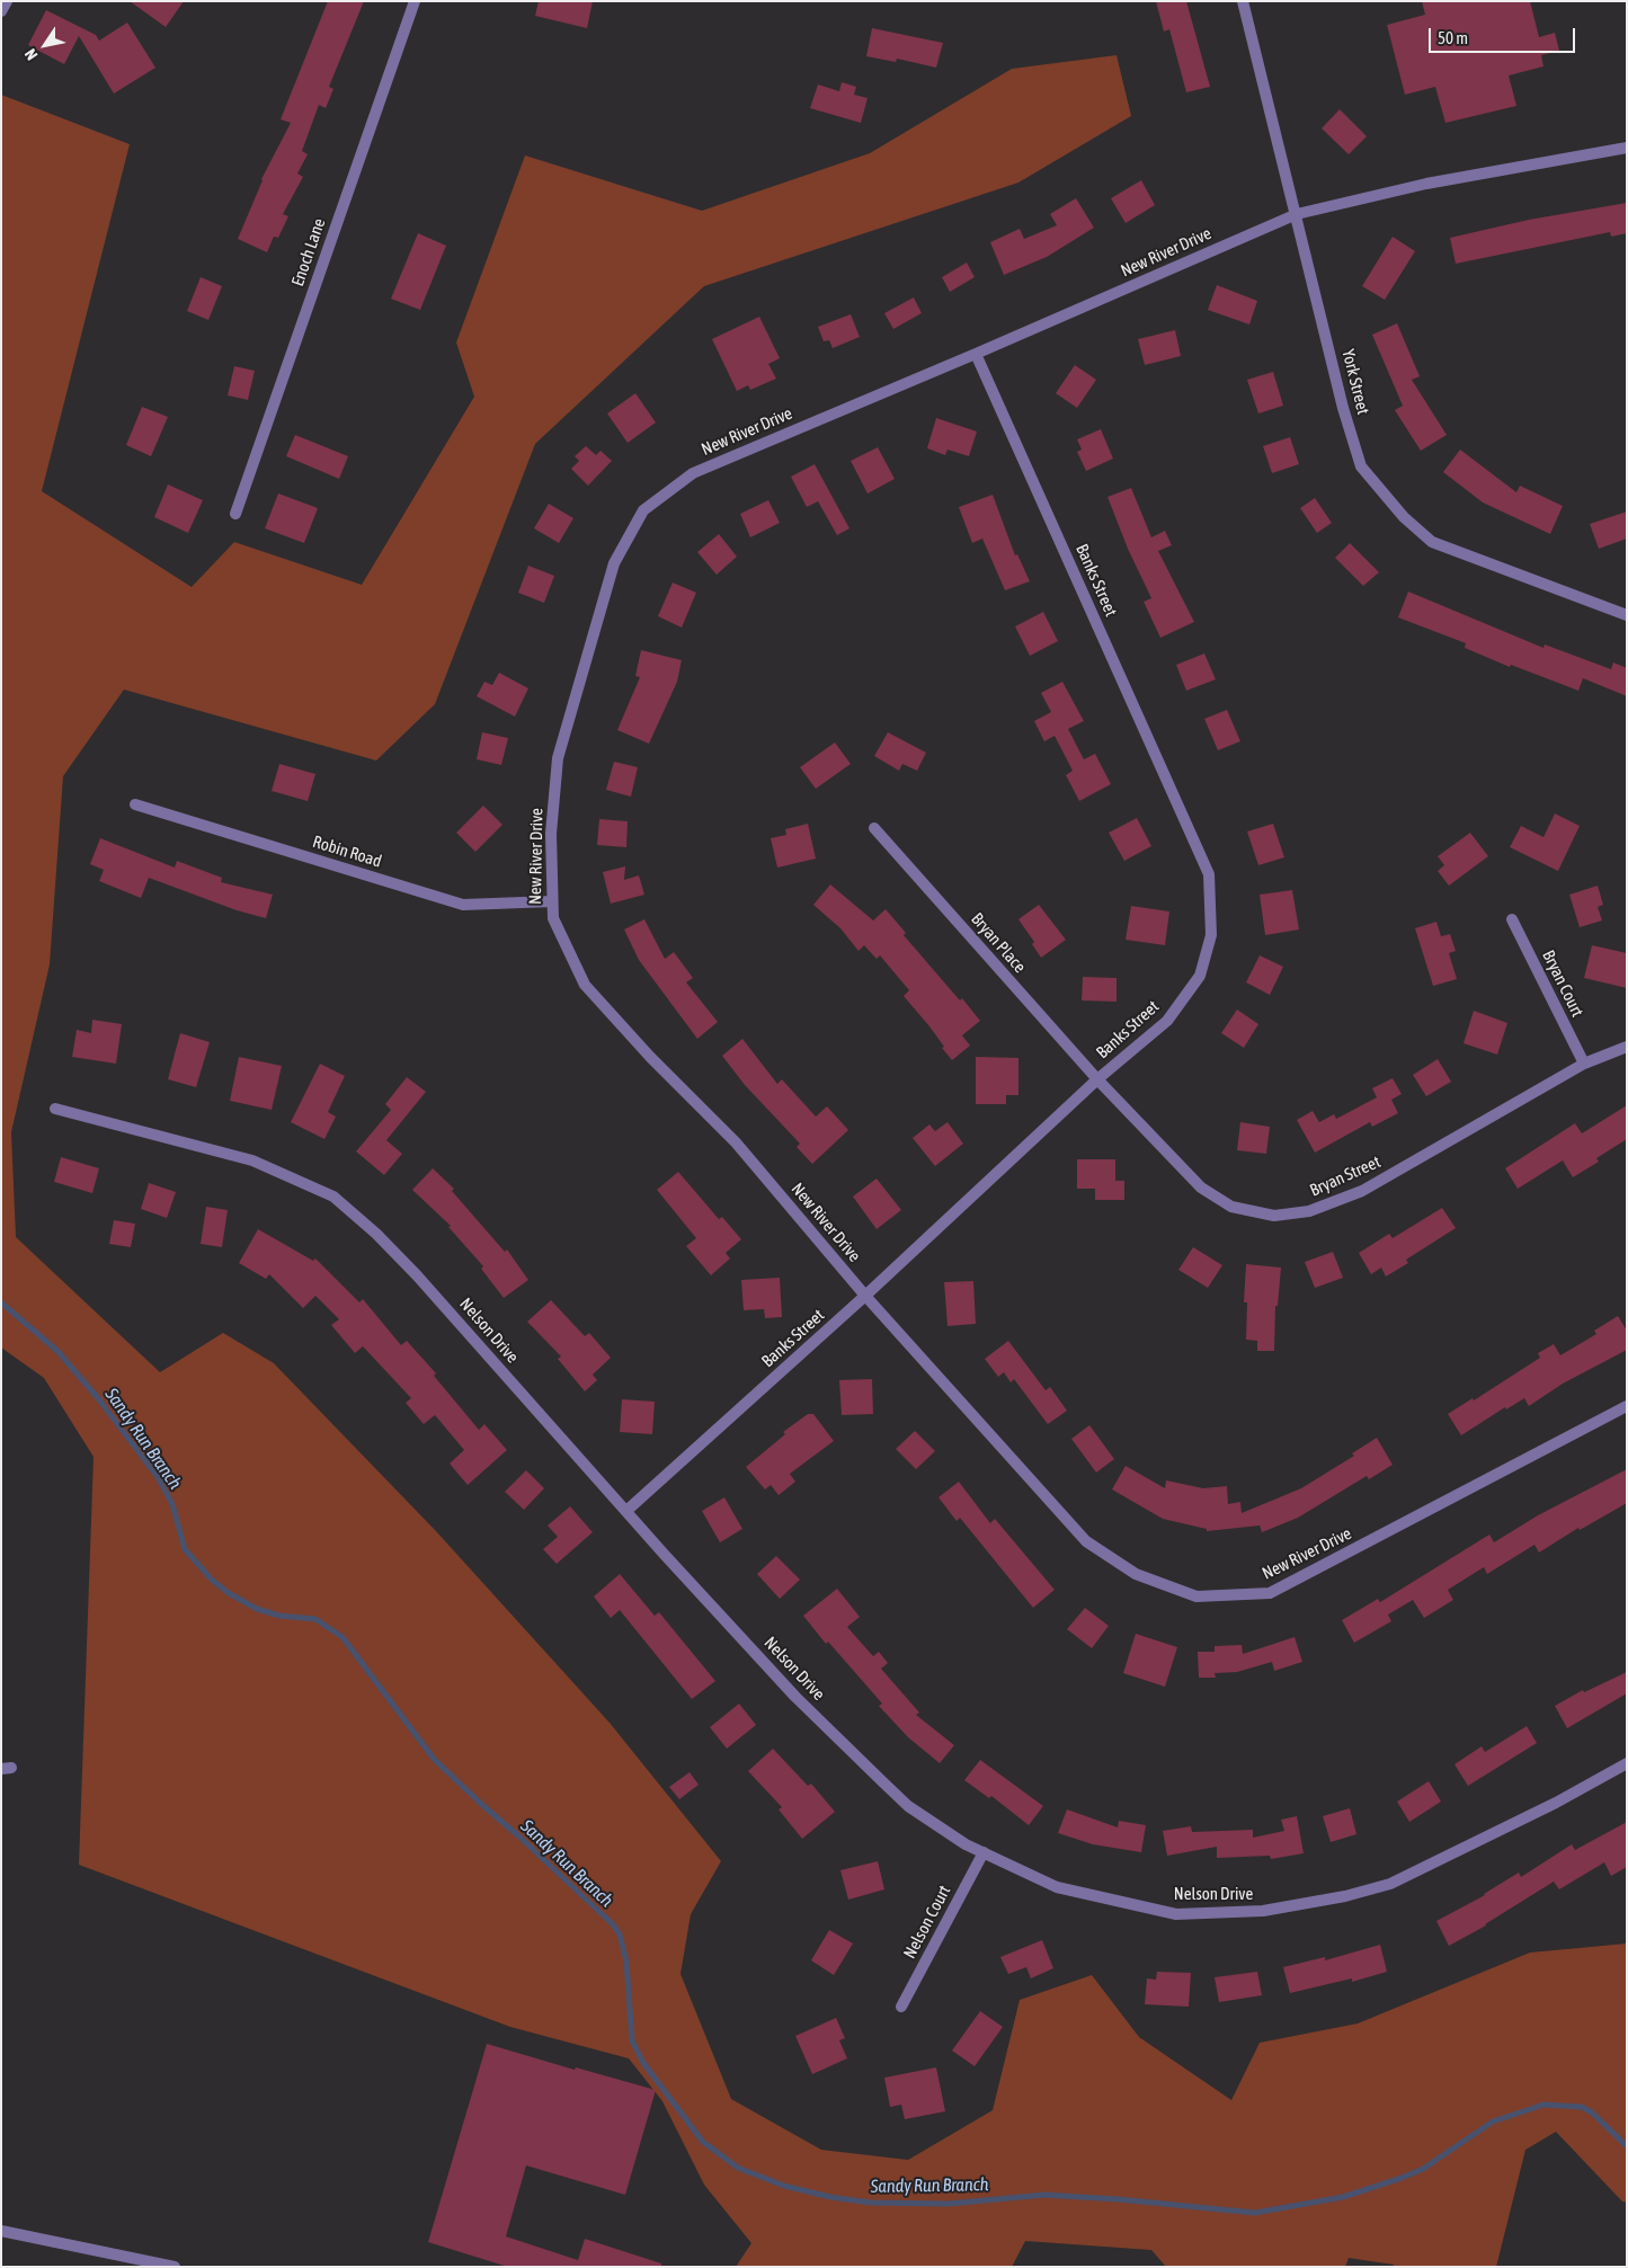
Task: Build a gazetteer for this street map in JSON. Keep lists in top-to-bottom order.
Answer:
{
  "streets": {
    "street": [
      "Enoch Lane",
      "New River Drive",
      "York Street",
      "Banks Street",
      "Robin Road",
      "Bryan Place",
      "Bryan Court",
      "Bryan Street",
      "Nelson Drive",
      "Nelson Court"
    ]
  },
  "crossings": [
    ["New River Drive", "York Street"],
    ["New River Drive", "Banks Street"],
    ["New River Drive", "Robin Road"],
    ["Banks Street", "Bryan Place"],
    ["Banks Street", "Bryan Street"],
    ["Banks Street", "Nelson Drive"],
    ["Bryan Place", "Bryan Street"],
    ["Bryan Court", "Bryan Street"],
    ["Nelson Drive", "Nelson Court"]
  ],
  "water": ["Sandy Run Branch"],
  "scale_bar": "50 m",
  "north": "bottom left"
}
